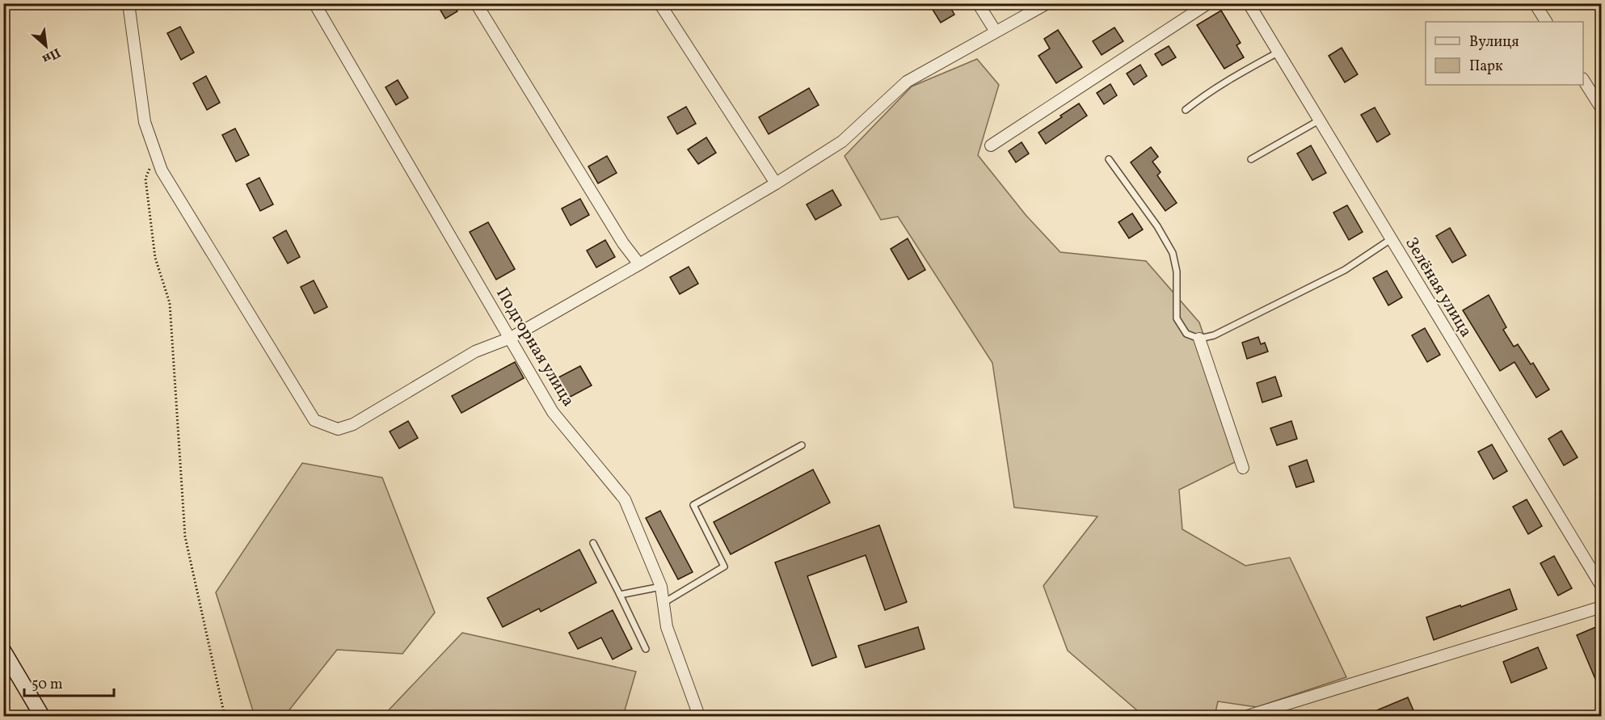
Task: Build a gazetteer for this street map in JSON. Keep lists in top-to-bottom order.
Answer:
{
  "streets": {
    "street": ["Зелёная улица", "Подгорная улица"]
  },
  "legend": ["Вулиця", "Парк"],
  "scale_bar": "50 m",
  "north": "bottom right"
}
